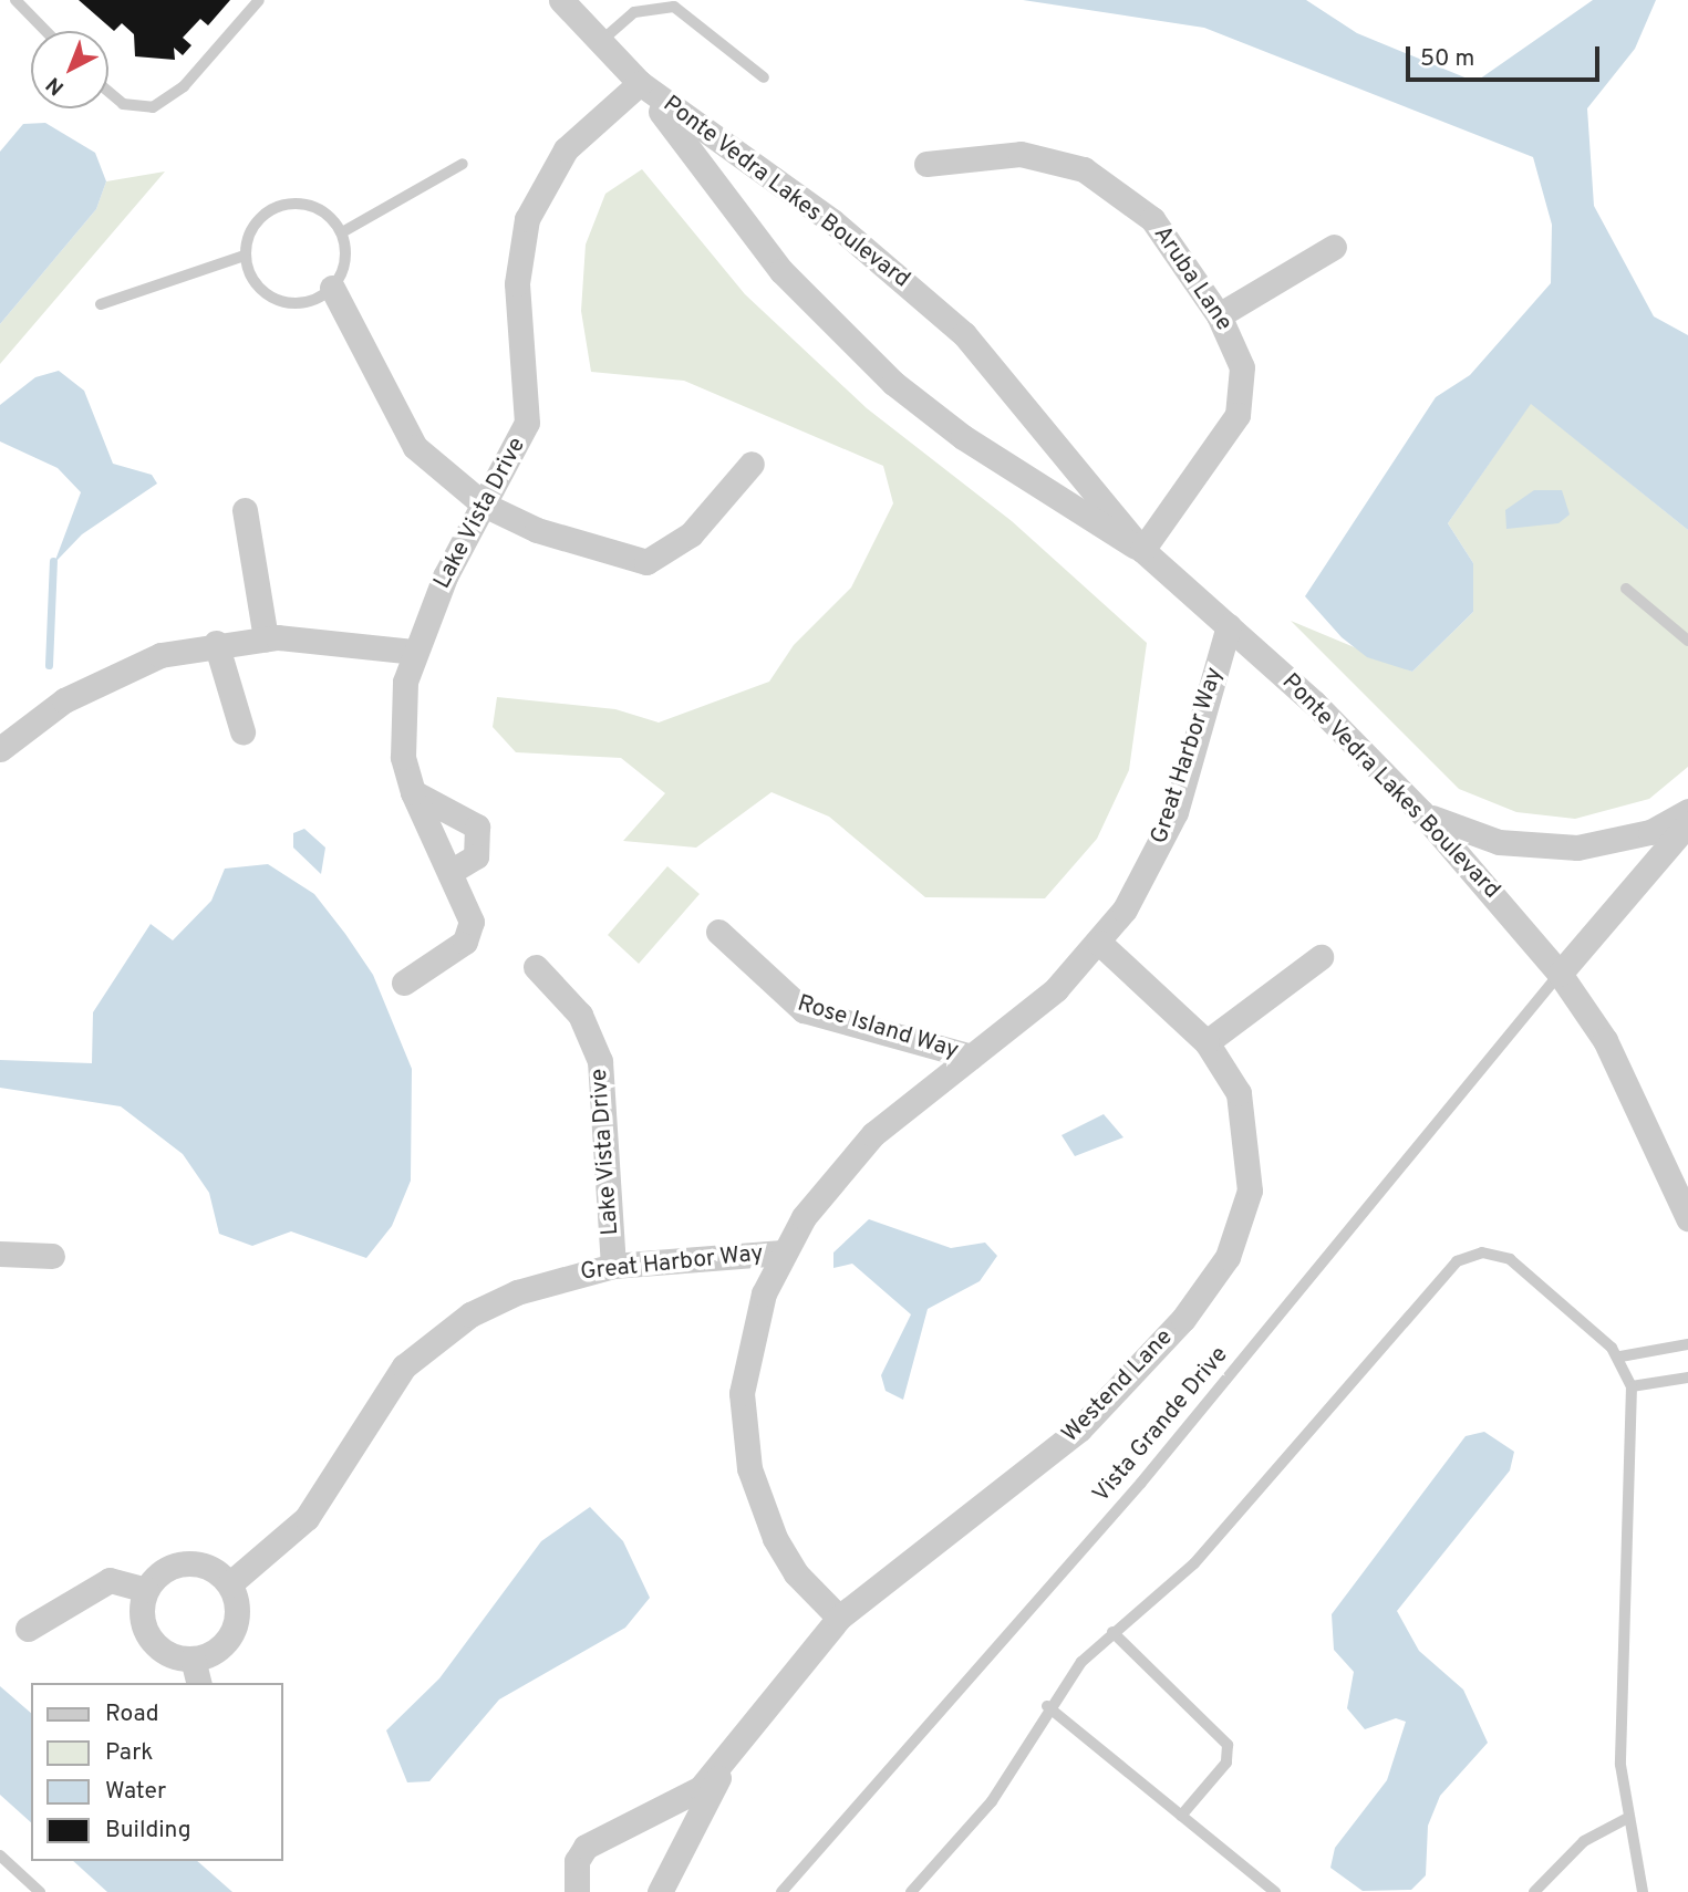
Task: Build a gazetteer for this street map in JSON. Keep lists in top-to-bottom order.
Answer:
{
  "streets": {
    "street": [
      "Ponte Vedra Lakes Boulevard",
      "Aruba Lane",
      "Lake Vista Drive",
      "Great Harbor Way",
      "Rose Island Way",
      "Westend Lane"
    ],
    "lane": ["Vista Grande Drive"]
  },
  "crossings": [
    ["Ponte Vedra Lakes Boulevard", "Aruba Lane"],
    ["Ponte Vedra Lakes Boulevard", "Lake Vista Drive"],
    ["Ponte Vedra Lakes Boulevard", "Great Harbor Way"],
    ["Ponte Vedra Lakes Boulevard", "Vista Grande Drive"],
    ["Lake Vista Drive", "Great Harbor Way"],
    ["Great Harbor Way", "Rose Island Way"],
    ["Great Harbor Way", "Westend Lane"]
  ],
  "legend": [
    "Road",
    "Park",
    "Water",
    "Building"
  ],
  "scale_bar": "50 m",
  "north": "bottom left"
}
